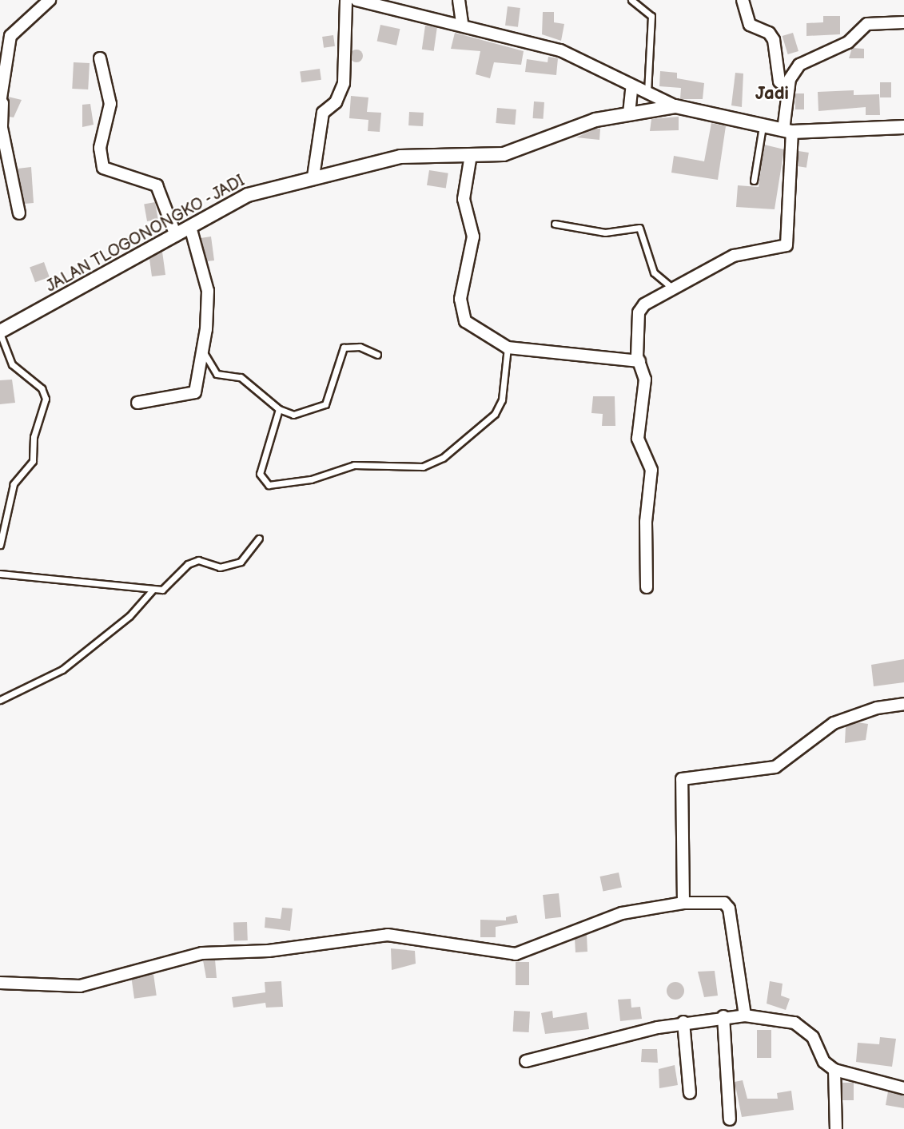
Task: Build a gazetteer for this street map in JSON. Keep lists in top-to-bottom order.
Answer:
{
  "streets": {
    "street": ["JALAN TLOGONONGKO - JADI"]
  },
  "districts": ["Jadi"]
}
